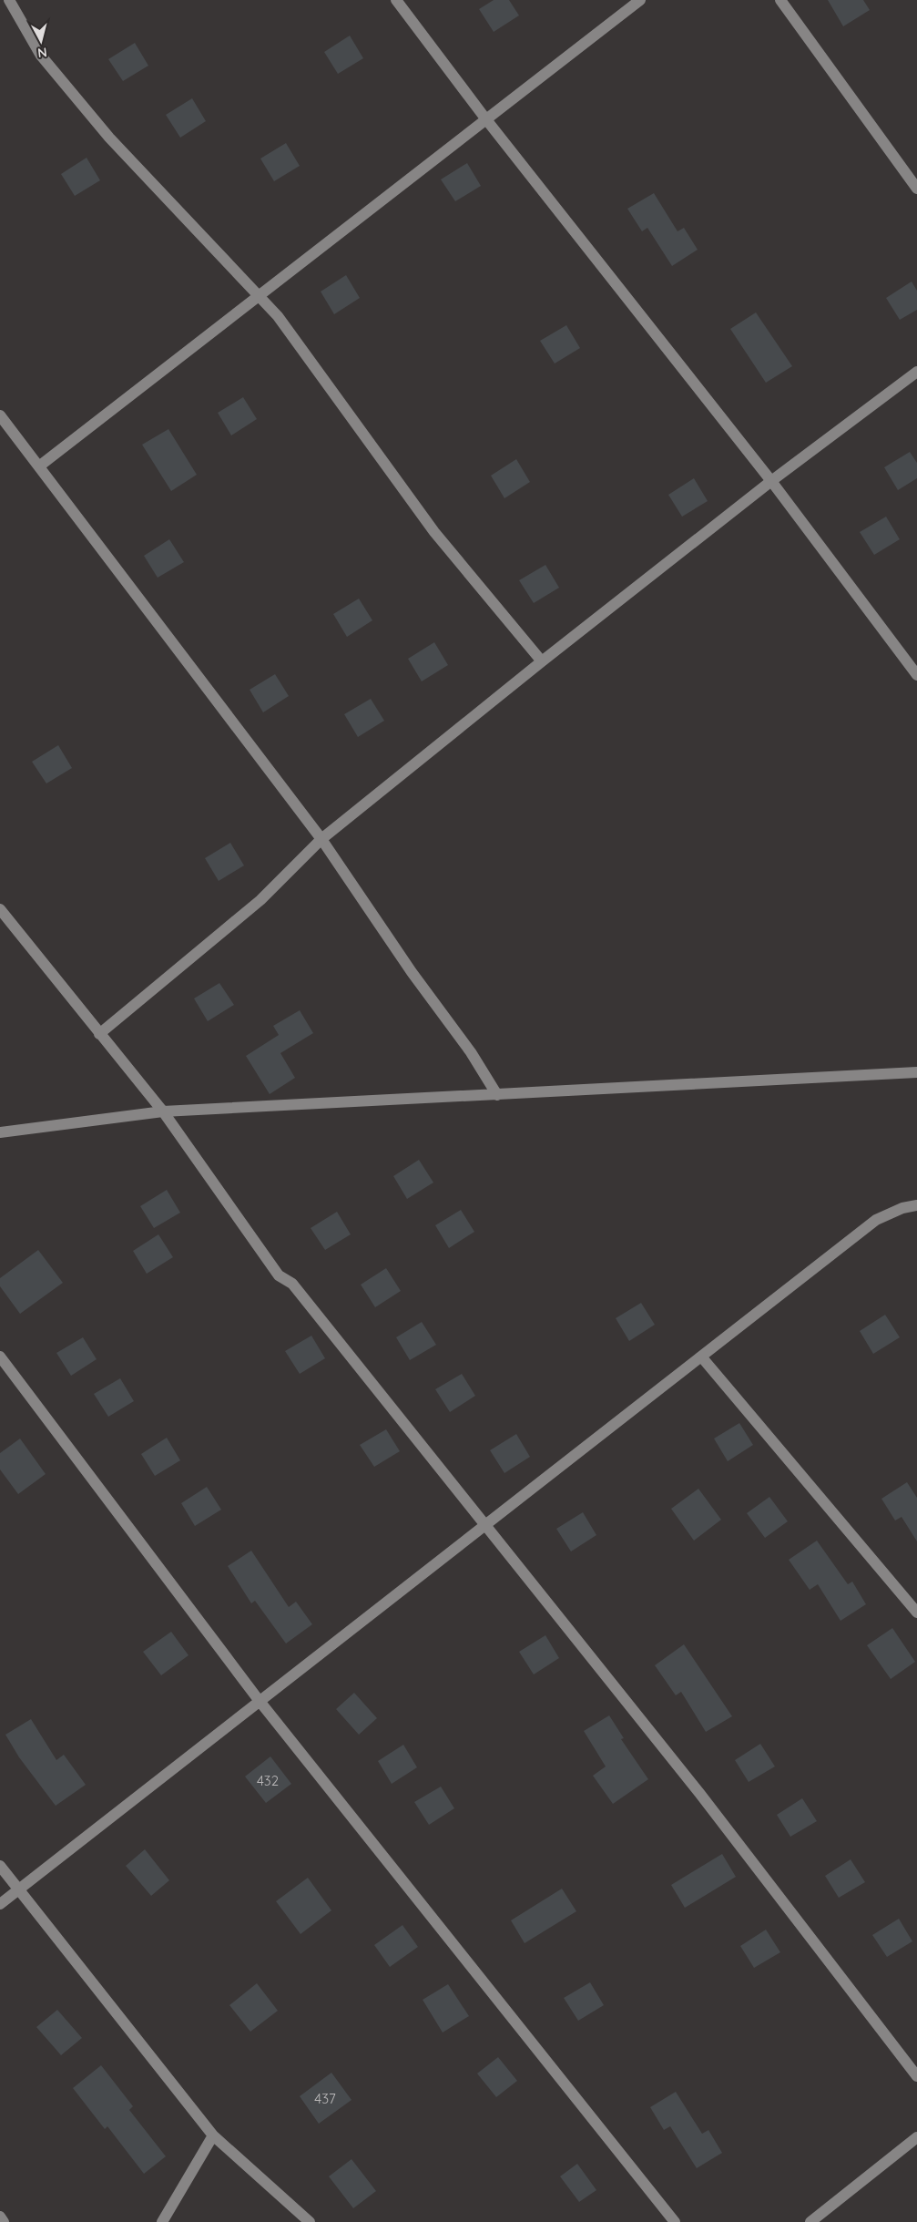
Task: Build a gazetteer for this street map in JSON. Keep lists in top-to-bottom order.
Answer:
{
  "house_numbers": ["432", "437"],
  "north": "bottom"
}
